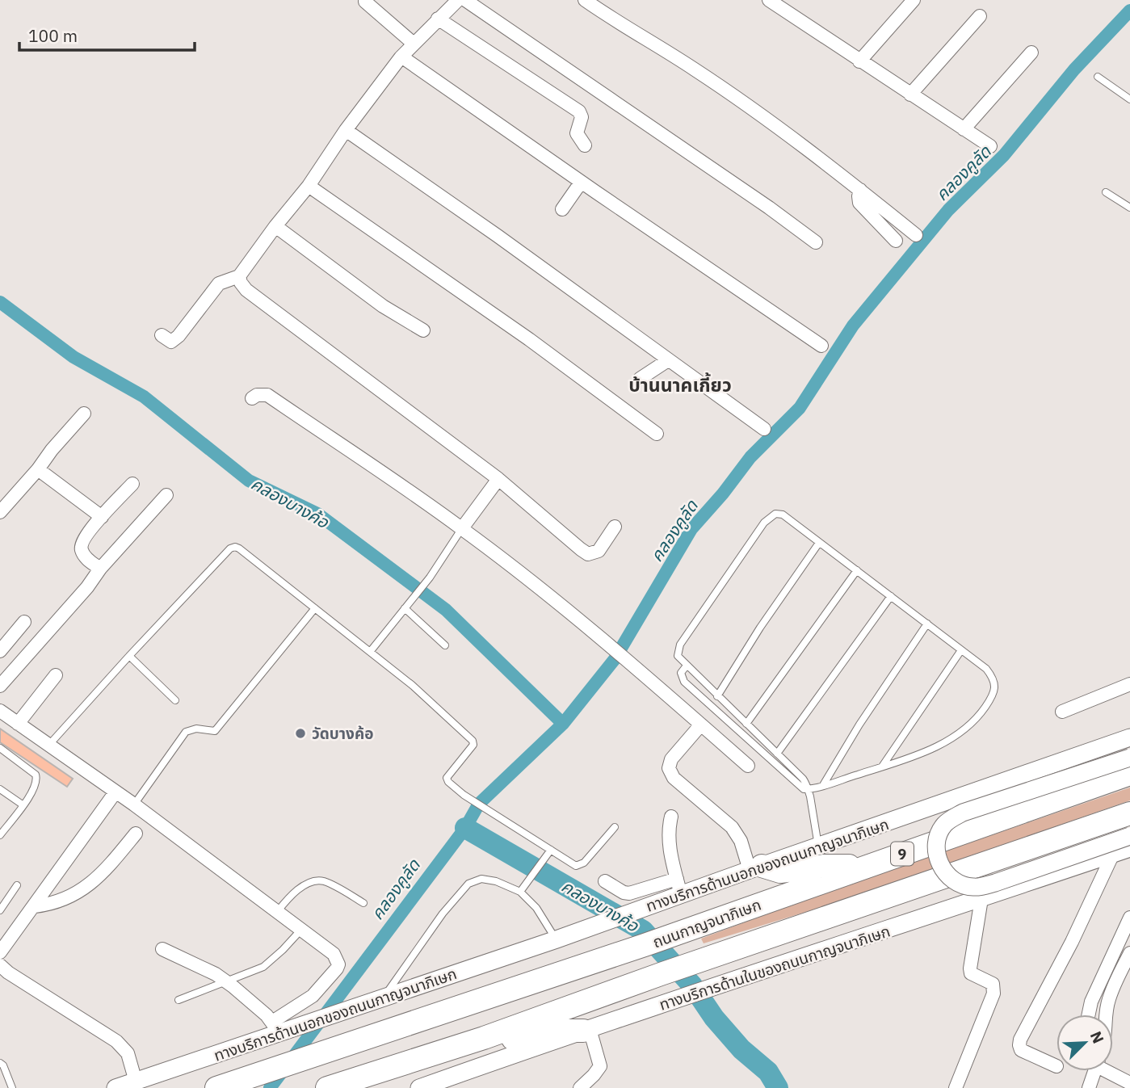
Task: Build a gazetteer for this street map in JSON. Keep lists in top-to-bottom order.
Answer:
{
  "streets": {
    "highway": ["9", "ถนนกาญจนาภิเษก"],
    "main road": ["ทางบริการด้านนอกของถนนกาญจนาภิเษก", "ทางบริการด้านในของถนนกาญจนาภิเษก"]
  },
  "districts": ["บ้านนาคเกี้ยว"],
  "water": ["คลองคูลัด", "คลองบางค้อ"],
  "places": ["วัดบางค้อ"],
  "scale_bar": "100 m",
  "north": "top right"
}
